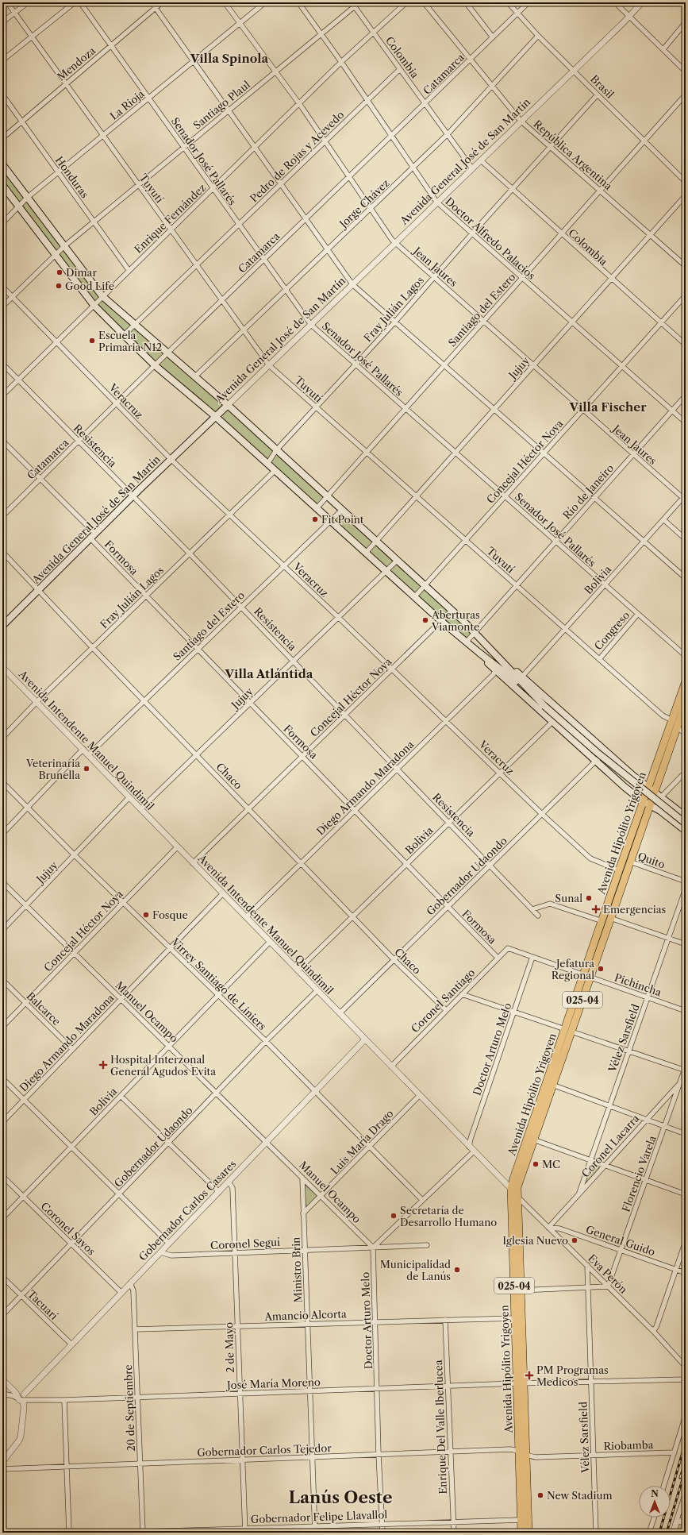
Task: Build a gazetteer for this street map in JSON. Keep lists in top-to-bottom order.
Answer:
{
  "streets": {
    "main road": ["Avenida General José de San Martín", "Avenida Hipólito Yrigoyen", "025-04"],
    "street": [
      "Colombia",
      "Mendoza",
      "Catamarca",
      "Brasil",
      "La Rioja",
      "Santiago Plaul",
      "República Argentina",
      "Pedro de Rojas y Acevedo",
      "Senador José Pallarés",
      "Honduras",
      "Tuyutí",
      "Jorge Chávez",
      "Enrique Fernández",
      "Doctor Alfredo Palacios",
      "Jean Jaures",
      "Fray Julián Lagos",
      "Santiago del Estero",
      "Jujuy",
      "Veracruz",
      "Resistencia",
      "Concejal Héctor Noya",
      "Río de Janeiro",
      "Formosa",
      "Bolivia",
      "Congreso",
      "Avenida Intendente Manuel Quindimil",
      "Chaco",
      "Diego Armando Maradona",
      "Quito",
      "Gobernador Udaondo",
      "Virrey Santiago de Liniers",
      "Pichincha",
      "Coronel Santiago",
      "Balcarce",
      "Manuel Ocampo",
      "Vélez Sarsfield",
      "Doctor Arturo Melo",
      "Luis María Drago",
      "Coronel Lacarra",
      "Florencio Varela",
      "Gobernador Carlos Casares",
      "Coronel Sayos",
      "General Guido",
      "Coronel Seguí",
      "Ministro Brin",
      "Eva Perón",
      "Tacuarí",
      "Amancio Alcorta",
      "2 de Mayo",
      "José María Moreno",
      "20 de Septiembre",
      "Enrique Del Valle Iberlucea",
      "Riobamba",
      "Gobernador Carlos Tejedor",
      "Gobernador Felipe Llavallol"
    ]
  },
  "crossings": [
    ["Colombia", "Catamarca"],
    ["Colombia", "Santiago Plaul"],
    ["Colombia", "Pedro de Rojas y Acevedo"],
    ["Colombia", "Avenida General José de San Martín"],
    ["Colombia", "Jorge Chávez"],
    ["Colombia", "Enrique Fernández"],
    ["Colombia", "Fray Julián Lagos"],
    ["Colombia", "Santiago del Estero"],
    ["Colombia", "Jujuy"],
    ["Colombia", "Concejal Héctor Noya"],
    ["Mendoza", "Senador José Pallarés"],
    ["Mendoza", "Honduras"],
    ["Mendoza", "Tuyutí"],
    ["Catamarca", "Brasil"],
    ["Catamarca", "República Argentina"],
    ["Catamarca", "Senador José Pallarés"],
    ["Catamarca", "Tuyutí"],
    ["Catamarca", "Doctor Alfredo Palacios"],
    ["Catamarca", "Jean Jaures"],
    ["Catamarca", "Veracruz"],
    ["Catamarca", "Resistencia"],
    ["Catamarca", "Formosa"],
    ["Brasil", "Avenida General José de San Martín"],
    ["Brasil", "Jorge Chávez"],
    ["Brasil", "Fray Julián Lagos"],
    ["Brasil", "Santiago del Estero"],
    ["La Rioja", "Senador José Pallarés"],
    ["La Rioja", "Honduras"],
    ["La Rioja", "Tuyutí"],
    ["La Rioja", "Jean Jaures"],
    ["Santiago Plaul", "Senador José Pallarés"],
    ["Santiago Plaul", "Honduras"],
    ["Santiago Plaul", "Tuyutí"],
    ["Santiago Plaul", "Doctor Alfredo Palacios"],
    ["Santiago Plaul", "Jean Jaures"],
    ["Santiago Plaul", "Veracruz"],
    ["República Argentina", "Avenida General José de San Martín"],
    ["República Argentina", "Jorge Chávez"],
    ["República Argentina", "Fray Julián Lagos"],
    ["República Argentina", "Santiago del Estero"],
    ["República Argentina", "Jujuy"],
    ["Pedro de Rojas y Acevedo", "Senador José Pallarés"],
    ["Pedro de Rojas y Acevedo", "Tuyutí"],
    ["Pedro de Rojas y Acevedo", "Doctor Alfredo Palacios"],
    ["Pedro de Rojas y Acevedo", "Jean Jaures"],
    ["Senador José Pallarés", "Avenida General José de San Martín"],
    ["Senador José Pallarés", "Jorge Chávez"],
    ["Senador José Pallarés", "Enrique Fernández"],
    ["Senador José Pallarés", "Fray Julián Lagos"],
    ["Senador José Pallarés", "Santiago del Estero"],
    ["Senador José Pallarés", "Jujuy"],
    ["Senador José Pallarés", "Concejal Héctor Noya"],
    ["Senador José Pallarés", "Río de Janeiro"],
    ["Senador José Pallarés", "Bolivia"],
    ["Senador José Pallarés", "Congreso"],
    ["Avenida General José de San Martín", "Tuyutí"],
    ["Avenida General José de San Martín", "Doctor Alfredo Palacios"],
    ["Avenida General José de San Martín", "Jean Jaures"],
    ["Avenida General José de San Martín", "Veracruz"],
    ["Avenida General José de San Martín", "Resistencia"],
    ["Avenida General José de San Martín", "Formosa"],
    ["Avenida General José de San Martín", "Chaco"],
    ["Honduras", "Enrique Fernández"],
    ["Tuyutí", "Jorge Chávez"],
    ["Tuyutí", "Enrique Fernández"],
    ["Tuyutí", "Fray Julián Lagos"],
    ["Tuyutí", "Santiago del Estero"],
    ["Tuyutí", "Jujuy"],
    ["Tuyutí", "Concejal Héctor Noya"],
    ["Tuyutí", "Río de Janeiro"],
    ["Tuyutí", "Bolivia"],
    ["Tuyutí", "Congreso"],
    ["Tuyutí", "Avenida Hipólito Yrigoyen"],
    ["Jorge Chávez", "Doctor Alfredo Palacios"],
    ["Jorge Chávez", "Jean Jaures"],
    ["Enrique Fernández", "Doctor Alfredo Palacios"],
    ["Enrique Fernández", "Jean Jaures"],
    ["Enrique Fernández", "Veracruz"],
    ["Enrique Fernández", "Resistencia"],
    ["Doctor Alfredo Palacios", "Fray Julián Lagos"],
    ["Doctor Alfredo Palacios", "Santiago del Estero"],
    ["Doctor Alfredo Palacios", "Jujuy"],
    ["Doctor Alfredo Palacios", "Concejal Héctor Noya"],
    ["Doctor Alfredo Palacios", "Río de Janeiro"],
    ["Jean Jaures", "Fray Julián Lagos"],
    ["Jean Jaures", "Santiago del Estero"],
    ["Jean Jaures", "Jujuy"],
    ["Jean Jaures", "Concejal Héctor Noya"],
    ["Jean Jaures", "Río de Janeiro"],
    ["Jean Jaures", "Bolivia"],
    ["Fray Julián Lagos", "Veracruz"],
    ["Fray Julián Lagos", "Resistencia"],
    ["Fray Julián Lagos", "Formosa"],
    ["Fray Julián Lagos", "Avenida Intendente Manuel Quindimil"],
    ["Fray Julián Lagos", "Chaco"],
    ["Santiago del Estero", "Veracruz"],
    ["Santiago del Estero", "Resistencia"],
    ["Santiago del Estero", "Formosa"],
    ["Santiago del Estero", "Avenida Intendente Manuel Quindimil"],
    ["Santiago del Estero", "Chaco"],
    ["Jujuy", "Veracruz"],
    ["Jujuy", "Resistencia"],
    ["Jujuy", "Formosa"],
    ["Jujuy", "Avenida Intendente Manuel Quindimil"],
    ["Jujuy", "Chaco"],
    ["Jujuy", "Virrey Santiago de Liniers"],
    ["Jujuy", "Manuel Ocampo"],
    ["Veracruz", "Concejal Héctor Noya"],
    ["Veracruz", "Bolivia"],
    ["Veracruz", "Diego Armando Maradona"],
    ["Veracruz", "Avenida Hipólito Yrigoyen"],
    ["Veracruz", "Gobernador Udaondo"],
    ["Resistencia", "Concejal Héctor Noya"],
    ["Resistencia", "Bolivia"],
    ["Resistencia", "Diego Armando Maradona"],
    ["Resistencia", "Gobernador Udaondo"],
    ["Concejal Héctor Noya", "Formosa"],
    ["Concejal Héctor Noya", "Avenida Intendente Manuel Quindimil"],
    ["Concejal Héctor Noya", "Chaco"],
    ["Concejal Héctor Noya", "Virrey Santiago de Liniers"],
    ["Concejal Héctor Noya", "Balcarce"],
    ["Concejal Héctor Noya", "Manuel Ocampo"],
    ["Formosa", "Bolivia"],
    ["Formosa", "Diego Armando Maradona"],
    ["Formosa", "Avenida Hipólito Yrigoyen"],
    ["Formosa", "Gobernador Udaondo"],
    ["Formosa", "Pichincha"],
    ["Formosa", "Coronel Santiago"],
    ["Formosa", "Doctor Arturo Melo"],
    ["Bolivia", "Avenida Intendente Manuel Quindimil"],
    ["Bolivia", "Chaco"],
    ["Bolivia", "Virrey Santiago de Liniers"],
    ["Bolivia", "Manuel Ocampo"],
    ["Bolivia", "Coronel Sayos"],
    ["Avenida Intendente Manuel Quindimil", "Diego Armando Maradona"],
    ["Avenida Intendente Manuel Quindimil", "Avenida Hipólito Yrigoyen"],
    ["Avenida Intendente Manuel Quindimil", "Gobernador Udaondo"],
    ["Avenida Intendente Manuel Quindimil", "Coronel Santiago"],
    ["Avenida Intendente Manuel Quindimil", "Doctor Arturo Melo"],
    ["Avenida Intendente Manuel Quindimil", "Luis María Drago"],
    ["Avenida Intendente Manuel Quindimil", "Gobernador Carlos Casares"],
    ["Avenida Intendente Manuel Quindimil", "Eva Perón"],
    ["Chaco", "Diego Armando Maradona"],
    ["Chaco", "Gobernador Udaondo"],
    ["Chaco", "Coronel Santiago"],
    ["Diego Armando Maradona", "Virrey Santiago de Liniers"],
    ["Diego Armando Maradona", "Balcarce"],
    ["Diego Armando Maradona", "Manuel Ocampo"],
    ["Avenida Hipólito Yrigoyen", "Quito"],
    ["Avenida Hipólito Yrigoyen", "Pichincha"],
    ["Avenida Hipólito Yrigoyen", "Eva Perón"],
    ["Avenida Hipólito Yrigoyen", "Amancio Alcorta"],
    ["Avenida Hipólito Yrigoyen", "José María Moreno"],
    ["Avenida Hipólito Yrigoyen", "Riobamba"],
    ["Avenida Hipólito Yrigoyen", "Gobernador Carlos Tejedor"],
    ["Avenida Hipólito Yrigoyen", "Gobernador Felipe Llavallol"],
    ["Gobernador Udaondo", "Virrey Santiago de Liniers"],
    ["Gobernador Udaondo", "Manuel Ocampo"],
    ["Gobernador Udaondo", "Coronel Sayos"],
    ["Gobernador Udaondo", "Tacuarí"],
    ["Virrey Santiago de Liniers", "Luis María Drago"],
    ["Virrey Santiago de Liniers", "Gobernador Carlos Casares"],
    ["Pichincha", "Vélez Sarsfield"],
    ["Manuel Ocampo", "Doctor Arturo Melo"],
    ["Manuel Ocampo", "Luis María Drago"],
    ["Manuel Ocampo", "Gobernador Carlos Casares"],
    ["Manuel Ocampo", "Coronel Seguí"],
    ["Manuel Ocampo", "Ministro Brin"],
    ["Vélez Sarsfield", "Coronel Lacarra"],
    ["Vélez Sarsfield", "Eva Perón"],
    ["Vélez Sarsfield", "José María Moreno"],
    ["Vélez Sarsfield", "Riobamba"],
    ["Doctor Arturo Melo", "Coronel Seguí"],
    ["Doctor Arturo Melo", "Amancio Alcorta"],
    ["Doctor Arturo Melo", "José María Moreno"],
    ["Doctor Arturo Melo", "Gobernador Carlos Tejedor"],
    ["Doctor Arturo Melo", "Gobernador Felipe Llavallol"],
    ["Luis María Drago", "Ministro Brin"],
    ["Coronel Lacarra", "Florencio Varela"],
    ["Coronel Lacarra", "General Guido"],
    ["Coronel Lacarra", "Eva Perón"],
    ["Florencio Varela", "General Guido"],
    ["Florencio Varela", "Eva Perón"],
    ["Gobernador Carlos Casares", "Coronel Sayos"],
    ["Gobernador Carlos Casares", "Coronel Seguí"],
    ["Gobernador Carlos Casares", "Tacuarí"],
    ["Gobernador Carlos Casares", "2 de Mayo"],
    ["Gobernador Carlos Casares", "José María Moreno"],
    ["Gobernador Carlos Casares", "20 de Septiembre"],
    ["General Guido", "Eva Perón"],
    ["Coronel Seguí", "Ministro Brin"],
    ["Coronel Seguí", "2 de Mayo"],
    ["Ministro Brin", "Amancio Alcorta"],
    ["Ministro Brin", "José María Moreno"],
    ["Ministro Brin", "Gobernador Carlos Tejedor"],
    ["Ministro Brin", "Gobernador Felipe Llavallol"],
    ["Amancio Alcorta", "2 de Mayo"],
    ["Amancio Alcorta", "20 de Septiembre"],
    ["Amancio Alcorta", "Enrique Del Valle Iberlucea"],
    ["2 de Mayo", "José María Moreno"],
    ["2 de Mayo", "Gobernador Carlos Tejedor"],
    ["2 de Mayo", "Gobernador Felipe Llavallol"],
    ["José María Moreno", "20 de Septiembre"],
    ["José María Moreno", "Enrique Del Valle Iberlucea"],
    ["20 de Septiembre", "Gobernador Carlos Tejedor"],
    ["20 de Septiembre", "Gobernador Felipe Llavallol"],
    ["Enrique Del Valle Iberlucea", "Gobernador Carlos Tejedor"],
    ["Enrique Del Valle Iberlucea", "Gobernador Felipe Llavallol"],
    ["Riobamba", "Gobernador Carlos Tejedor"]
  ],
  "districts": [
    "Villa Spinola",
    "Villa Fischer",
    "Villa Atlántida",
    "Lanús Oeste"
  ],
  "places": {
    "other": [
      "Dimar",
      "Good Life",
      "Escuela Primaria N12",
      "Fit Point",
      "Aberturas Viamonte",
      "Veterinaria Brunella",
      "Sunal",
      "Fosque",
      "Jefatura Regional",
      "MC",
      "Secretaría de Desarrollo Humano",
      "Iglesia Nuevo",
      "Municipalidad de Lanús",
      "New Stadium"
    ],
    "health": ["Emergencias", "Hospital Interzonal General Agudos Evita", "PM Programas Medicos"]
  },
  "north": "top"
}
